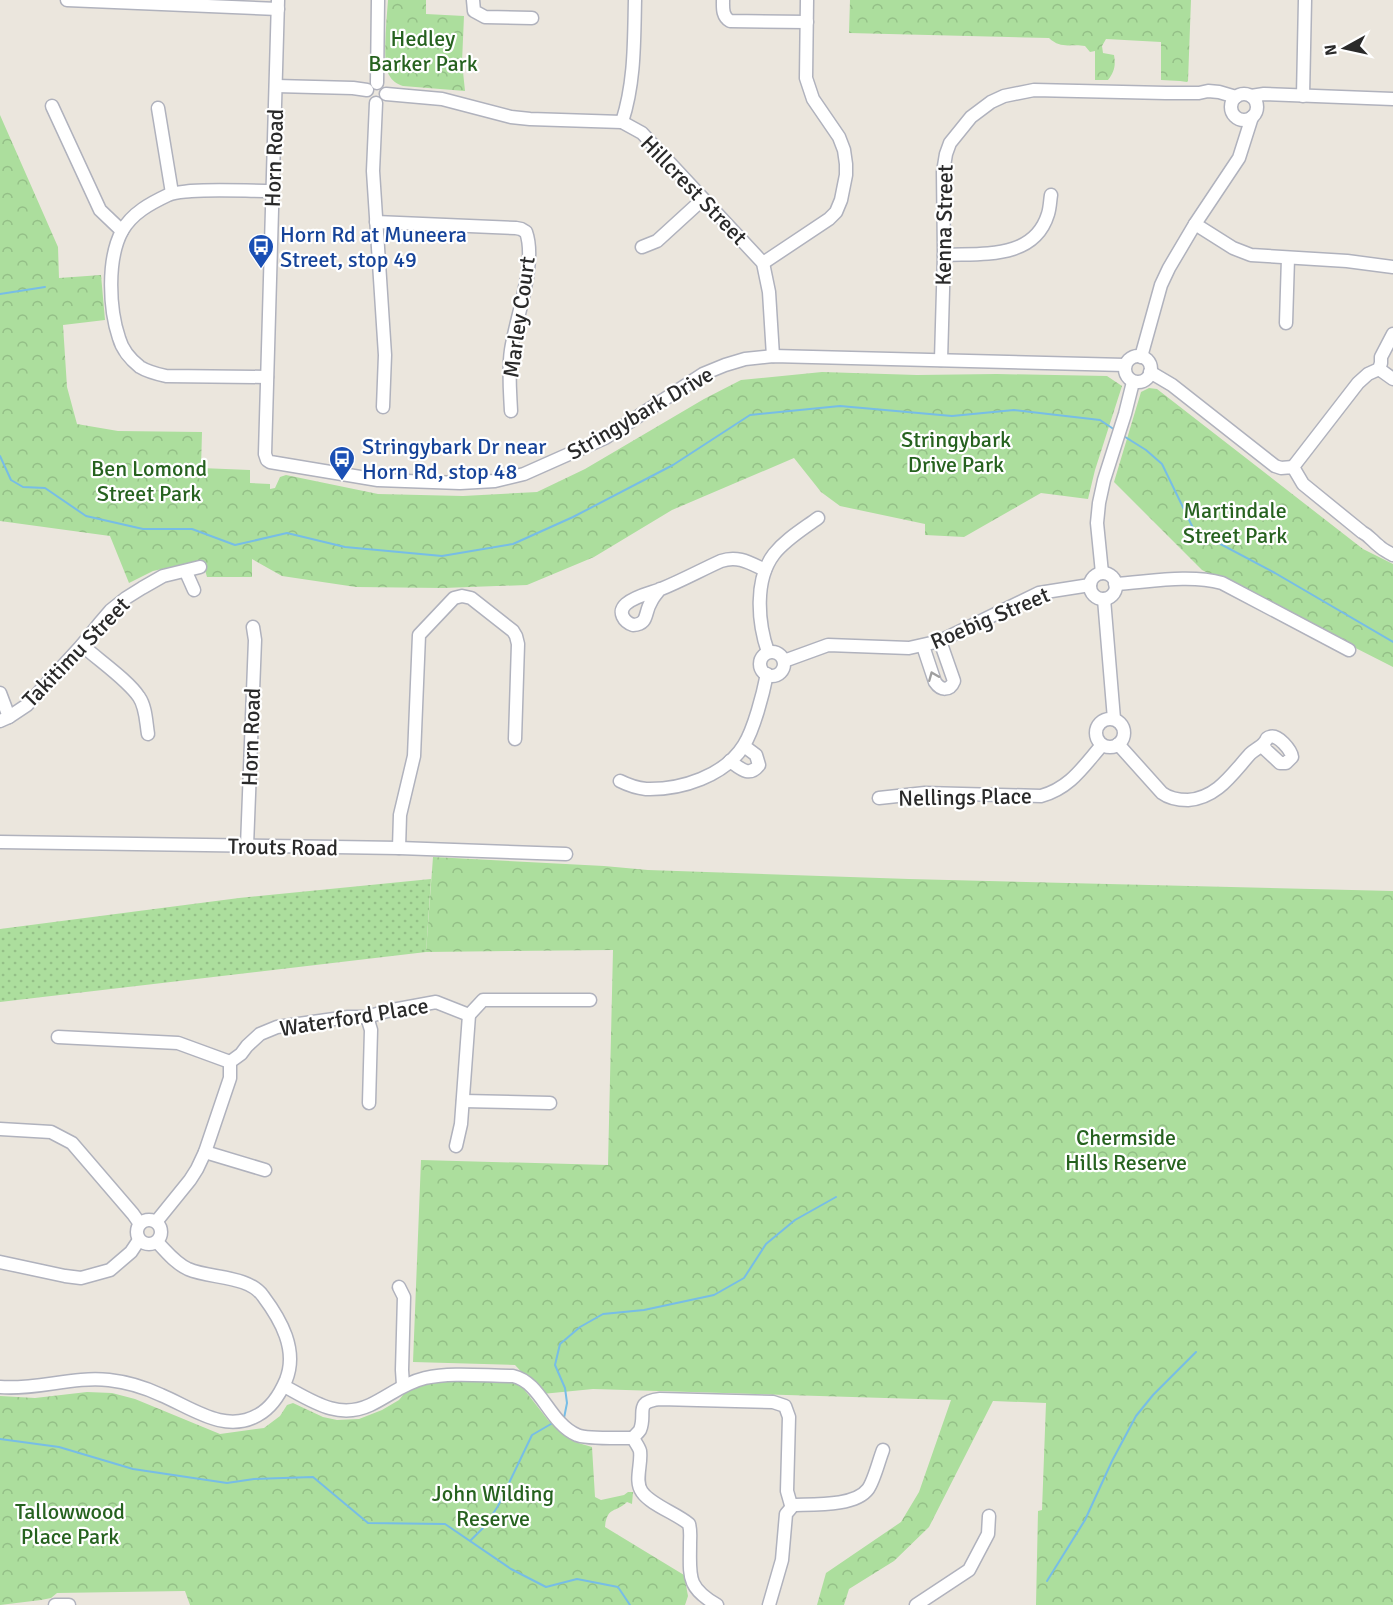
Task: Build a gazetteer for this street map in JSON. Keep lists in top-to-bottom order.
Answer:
{
  "streets": {
    "street": [
      "Horn Road",
      "Hillcrest Street",
      "Kenna Street",
      "Marley Court",
      "Stringybark Drive",
      "Roebig Street",
      "Takitimu Street",
      "Nellings Place",
      "Trouts Road",
      "Waterford Place"
    ]
  },
  "crossings": [
    ["Horn Road", "Stringybark Drive"],
    ["Horn Road", "Trouts Road"],
    ["Hillcrest Street", "Stringybark Drive"],
    ["Kenna Street", "Stringybark Drive"]
  ],
  "parks": [
    "Hedley Barker Park",
    "Stringybark Drive Park",
    "Ben Lomond Street Park",
    "Martindale Street Park",
    "Chermside Hills Reserve",
    "John Wilding Reserve",
    "Tallowwood Place Park"
  ],
  "places": {
    "bus stop": ["Horn Rd at Muneera Street, stop 49", "Stringybark Dr near Horn Rd, stop 48"]
  },
  "north": "left"
}
